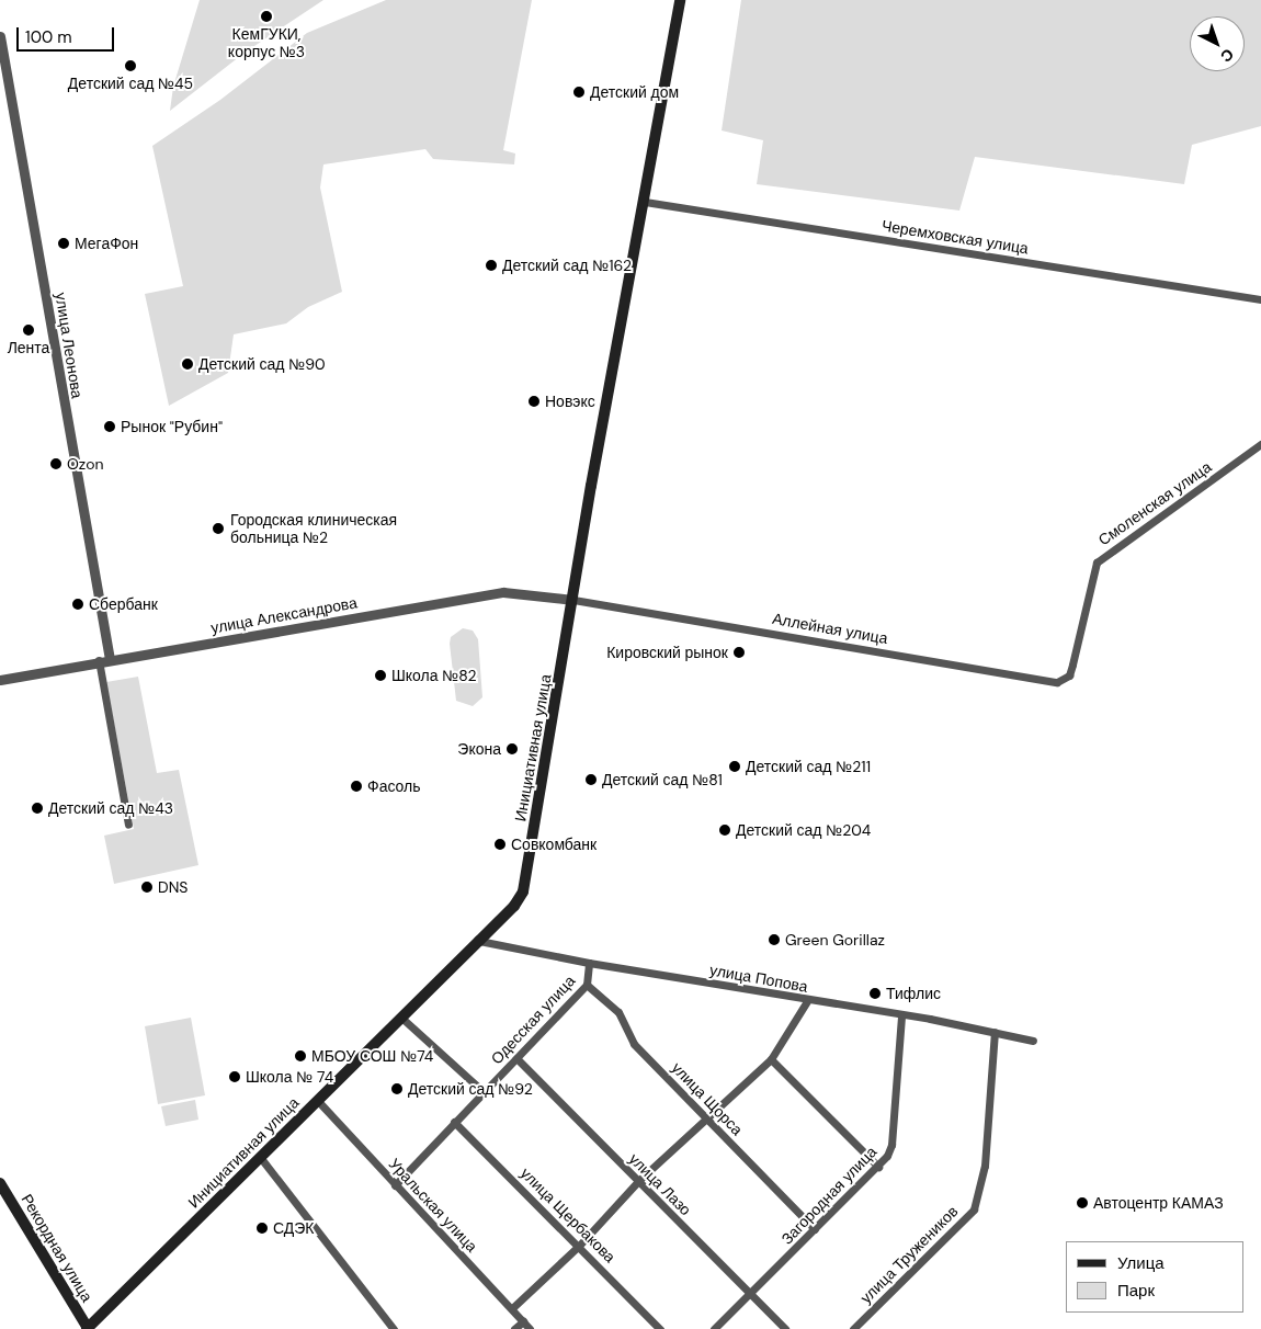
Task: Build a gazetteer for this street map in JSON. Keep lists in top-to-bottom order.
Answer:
{
  "streets": {
    "main road": ["Инициативная улица", "Рекордная улица"],
    "street": [
      "Черемховская улица",
      "улица Леонова",
      "Смоленская улица",
      "улица Александрова",
      "Аллейная улица",
      "улица Попова",
      "Одесская улица",
      "улица Щорса",
      "улица Лазо",
      "Загородная улица",
      "Уральская улица",
      "улица Щербакова",
      "улица Тружеников"
    ]
  },
  "crossings": [
    ["Черемховская улица", "Инициативная улица"],
    ["улица Леонова", "улица Александрова"],
    ["Смоленская улица", "Аллейная улица"],
    ["улица Александрова", "Аллейная улица"],
    ["улица Александрова", "Инициативная улица"],
    ["Аллейная улица", "Инициативная улица"],
    ["Инициативная улица", "улица Попова"],
    ["Инициативная улица", "Уральская улица"],
    ["Инициативная улица", "Рекордная улица"],
    ["улица Попова", "Одесская улица"],
    ["улица Попова", "Загородная улица"],
    ["улица Попова", "улица Тружеников"],
    ["Одесская улица", "улица Щорса"],
    ["Одесская улица", "улица Лазо"],
    ["Одесская улица", "Уральская улица"],
    ["Одесская улица", "улица Щербакова"],
    ["улица Щорса", "Загородная улица"],
    ["улица Лазо", "Загородная улица"]
  ],
  "places": [
    "КемГУКИ, корпус №3",
    "Детский сад №45",
    "Детский дом",
    "МегаФон",
    "Детский сад №162",
    "Лента",
    "Детский сад №90",
    "Новэкс",
    "Рынок \"Рубин\"",
    "Ozon",
    "Городская клиническая больница №2",
    "Сбербанк",
    "Кировский рынок",
    "Школа №82",
    "Экона",
    "Детский сад №211",
    "Детский сад №81",
    "Фасоль",
    "Детский сад №43",
    "Детский сад №204",
    "Совкомбанк",
    "DNS",
    "Green Gorillaz",
    "Тифлис",
    "МБОУ СОШ №74",
    "Школа № 74",
    "Детский сад №92",
    "Автоцентр КАМАЗ",
    "СДЭК"
  ],
  "legend": ["Улица", "Парк"],
  "scale_bar": "100 m",
  "north": "bottom right"
}
